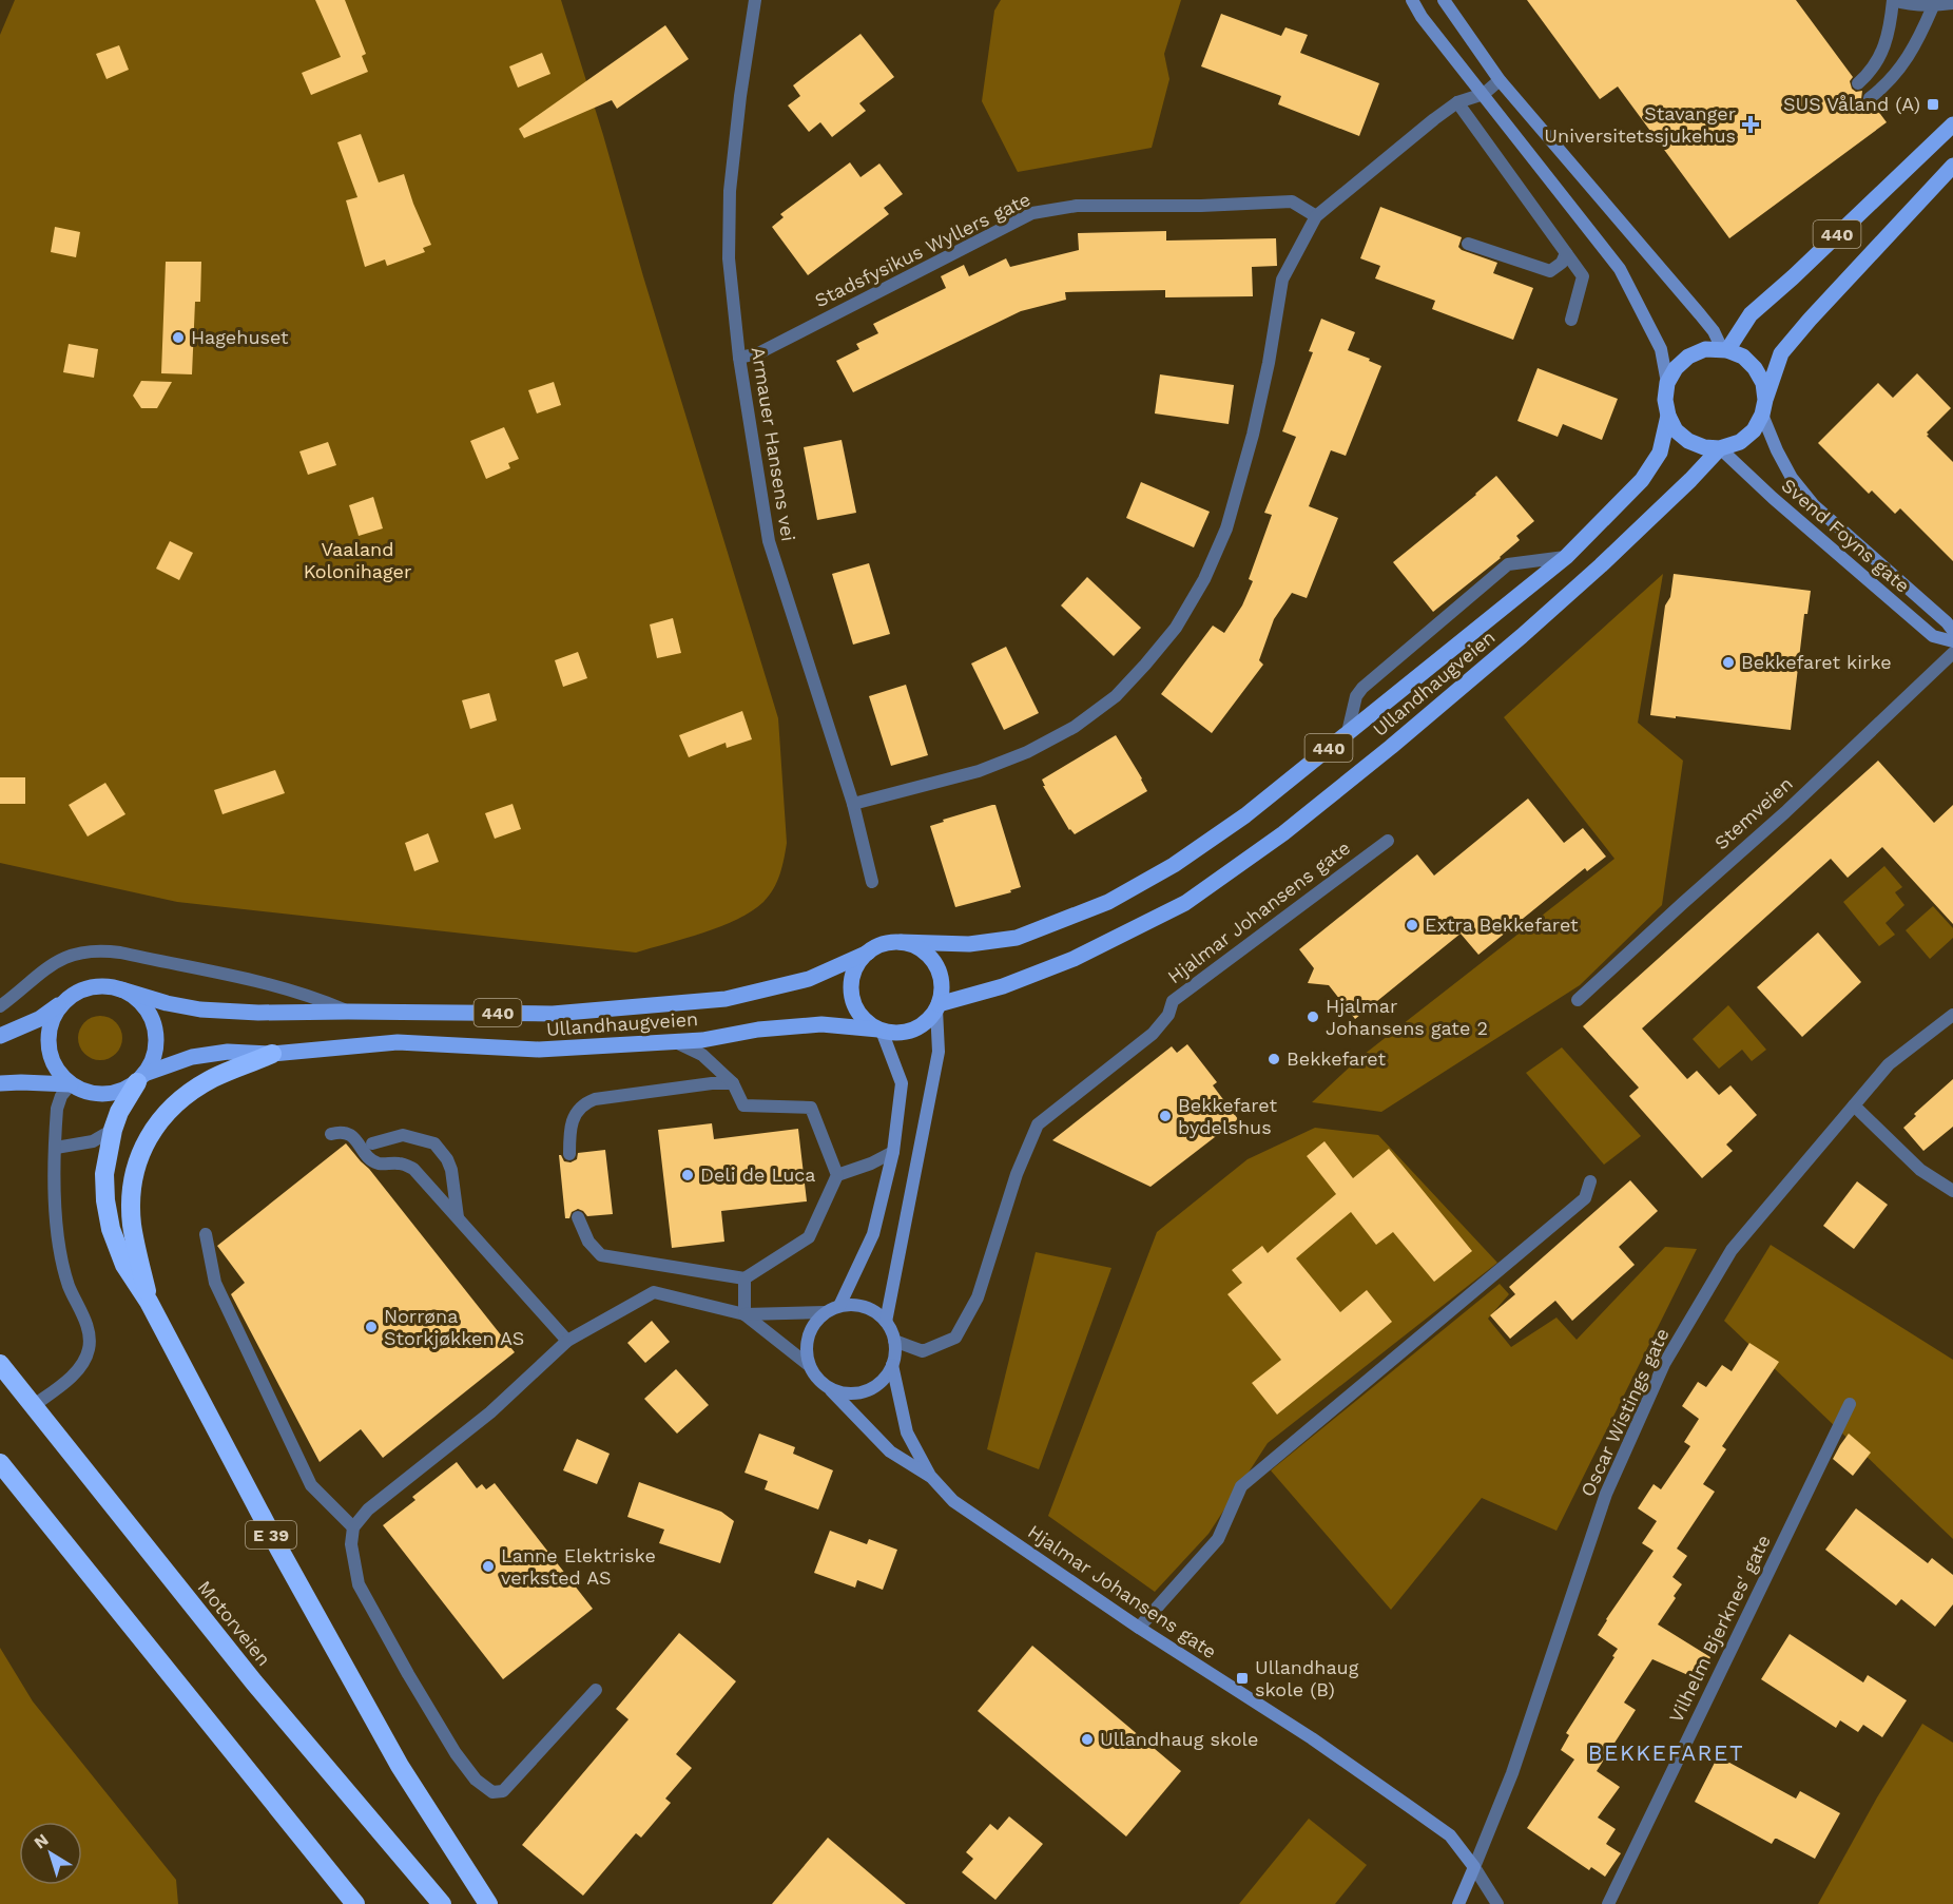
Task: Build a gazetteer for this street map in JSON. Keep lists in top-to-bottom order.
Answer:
{
  "streets": {
    "highway": ["E 39", "Motorveien"],
    "main road": ["440", "Ullandhaugveien"],
    "street": [
      "Stadsfysikus Wyllers gate",
      "Armauer Hansens vei",
      "Svend Foyns gate",
      "Stemveien",
      "Hjalmar Johansens gate",
      "Oscar Wistings gate",
      "Vilhelm Bjerknes' gate"
    ]
  },
  "crossings": [
    ["440", "Svend Foyns gate"],
    ["440", "Ullandhaugveien"],
    ["440", "E 39"],
    ["Stadsfysikus Wyllers gate", "Armauer Hansens vei"],
    ["Svend Foyns gate", "Ullandhaugveien"],
    ["Ullandhaugveien", "E 39"],
    ["Hjalmar Johansens gate", "Oscar Wistings gate"]
  ],
  "districts": ["BEKKEFARET"],
  "parks": ["Vaaland Kolonihager"],
  "places": {
    "transit": ["SUS Våland (A)", "Ullandhaug skole (B)"],
    "health": ["Stavanger Universitetssjukehus"],
    "other": [
      "Hagehuset",
      "Bekkefaret kirke",
      "Extra Bekkefaret",
      "Hjalmar Johansens gate 2",
      "Bekkefaret",
      "Bekkefaret bydelshus",
      "Deli de Luca",
      "Norrøna Storkjøkken AS",
      "Lanne Elektriske verksted AS",
      "Ullandhaug skole"
    ]
  },
  "north": "top left"
}
